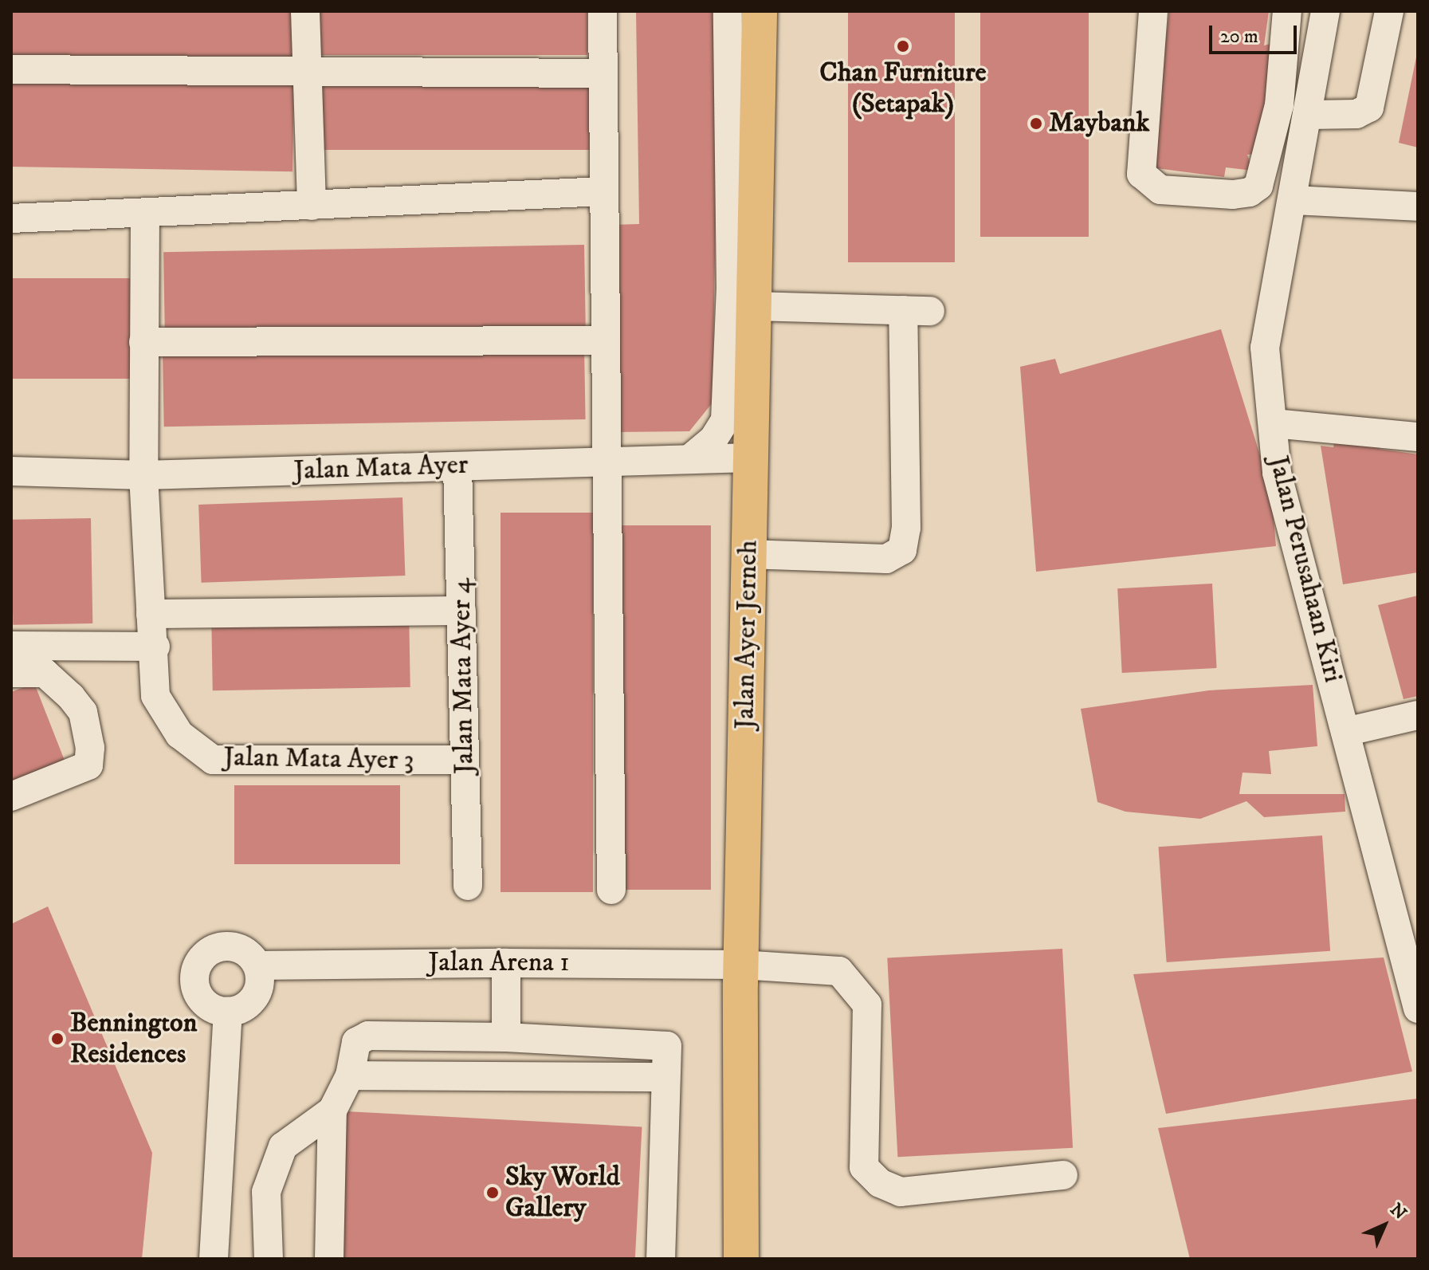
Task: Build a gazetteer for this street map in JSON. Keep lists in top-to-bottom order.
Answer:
{
  "streets": {
    "main road": ["Jalan Ayer Jerneh"],
    "street": [
      "Jalan Mata Ayer",
      "Jalan Perusahaan Kiri",
      "Jalan Mata Ayer 4",
      "Jalan Mata Ayer 3",
      "Jalan Arena 1"
    ]
  },
  "crossings": [
    ["Jalan Mata Ayer", "Jalan Ayer Jerneh"],
    ["Jalan Mata Ayer", "Jalan Mata Ayer 4"],
    ["Jalan Mata Ayer", "Jalan Mata Ayer 3"],
    ["Jalan Ayer Jerneh", "Jalan Arena 1"],
    ["Jalan Mata Ayer 4", "Jalan Mata Ayer 3"]
  ],
  "places": [
    "Chan Furniture (Setapak)",
    "Maybank",
    "Bennington Residences",
    "Sky World Gallery"
  ],
  "scale_bar": "20 m",
  "north": "top right"
}
